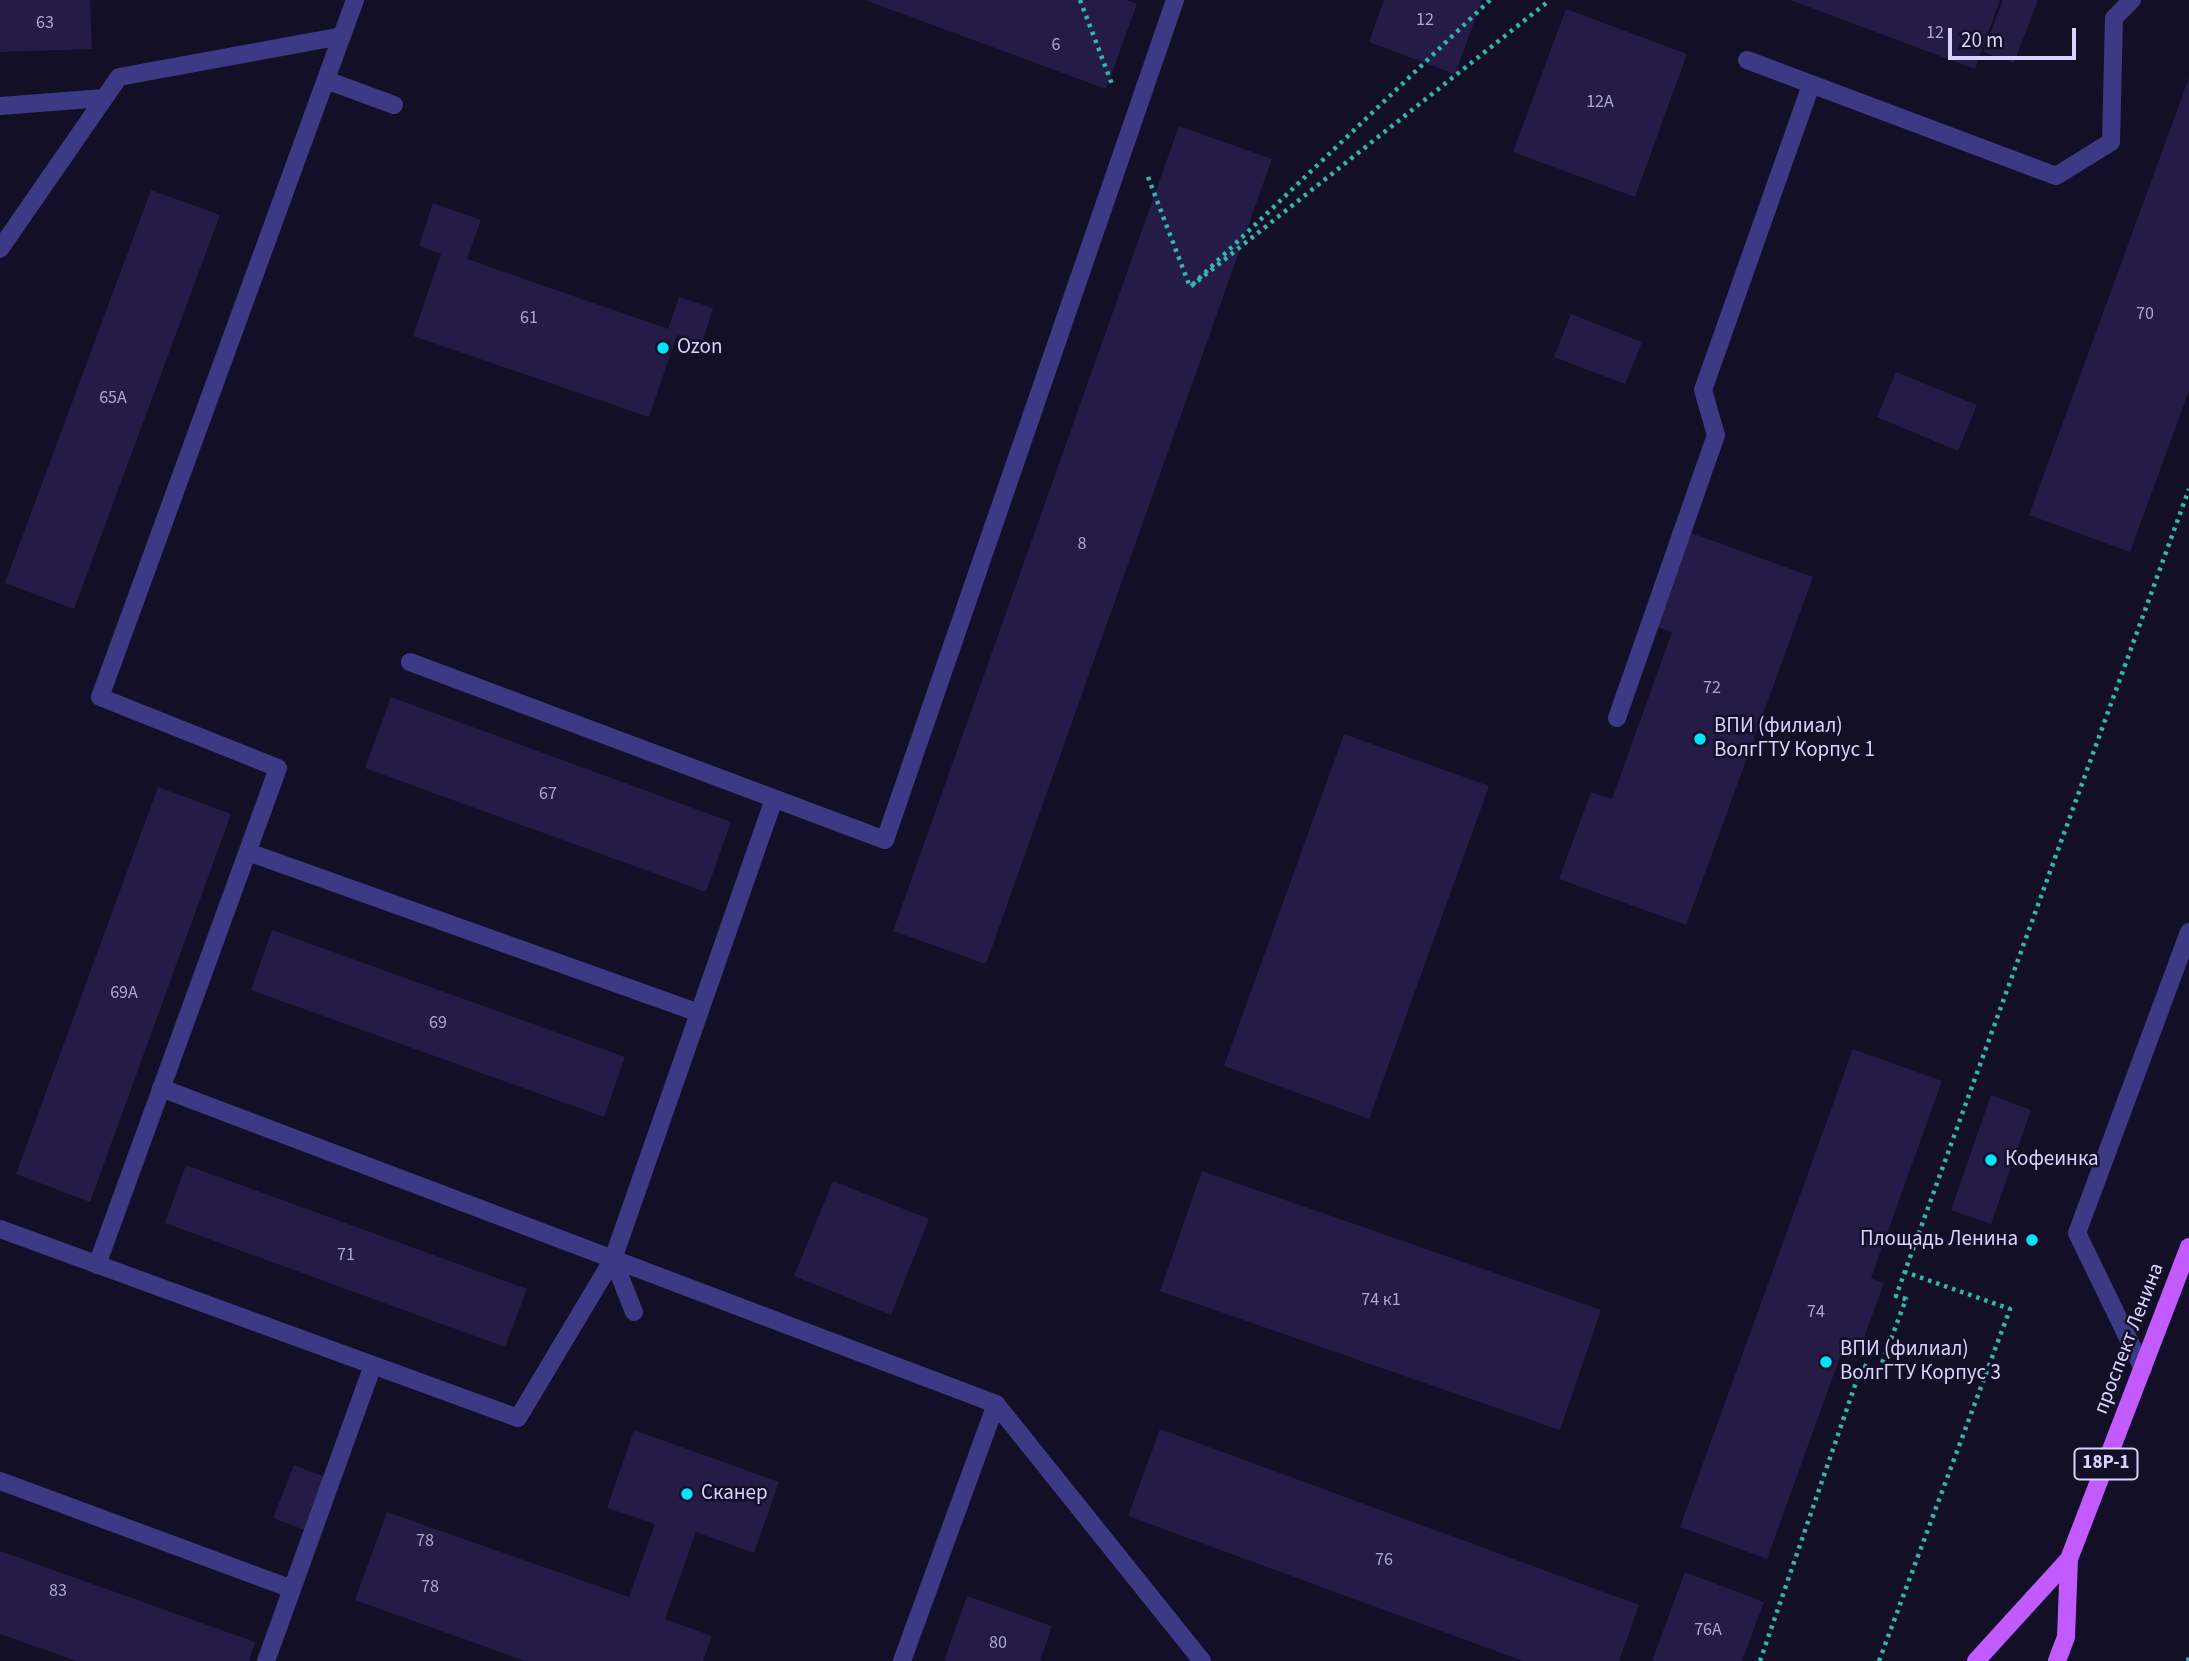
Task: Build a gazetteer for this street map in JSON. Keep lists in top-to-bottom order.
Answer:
{
  "streets": {
    "main road": ["проспект Ленина", "18Р-1"]
  },
  "crossings": [
    ["проспект Ленина", "18Р-1"]
  ],
  "places": [
    "Ozon",
    "ВПИ (филиал) ВолгГТУ Корпус 1",
    "Кофеинка",
    "Площадь Ленина",
    "ВПИ (филиал) ВолгГТУ Корпус 3",
    "Сканер"
  ],
  "house_numbers": [
    "12",
    "63",
    "12",
    "6",
    "12А",
    "70",
    "61",
    "65А",
    "8",
    "72",
    "67",
    "69А",
    "69",
    "71",
    "74 к1",
    "74",
    "78",
    "76",
    "78",
    "83",
    "76А",
    "80"
  ],
  "scale_bar": "20 m"
}
